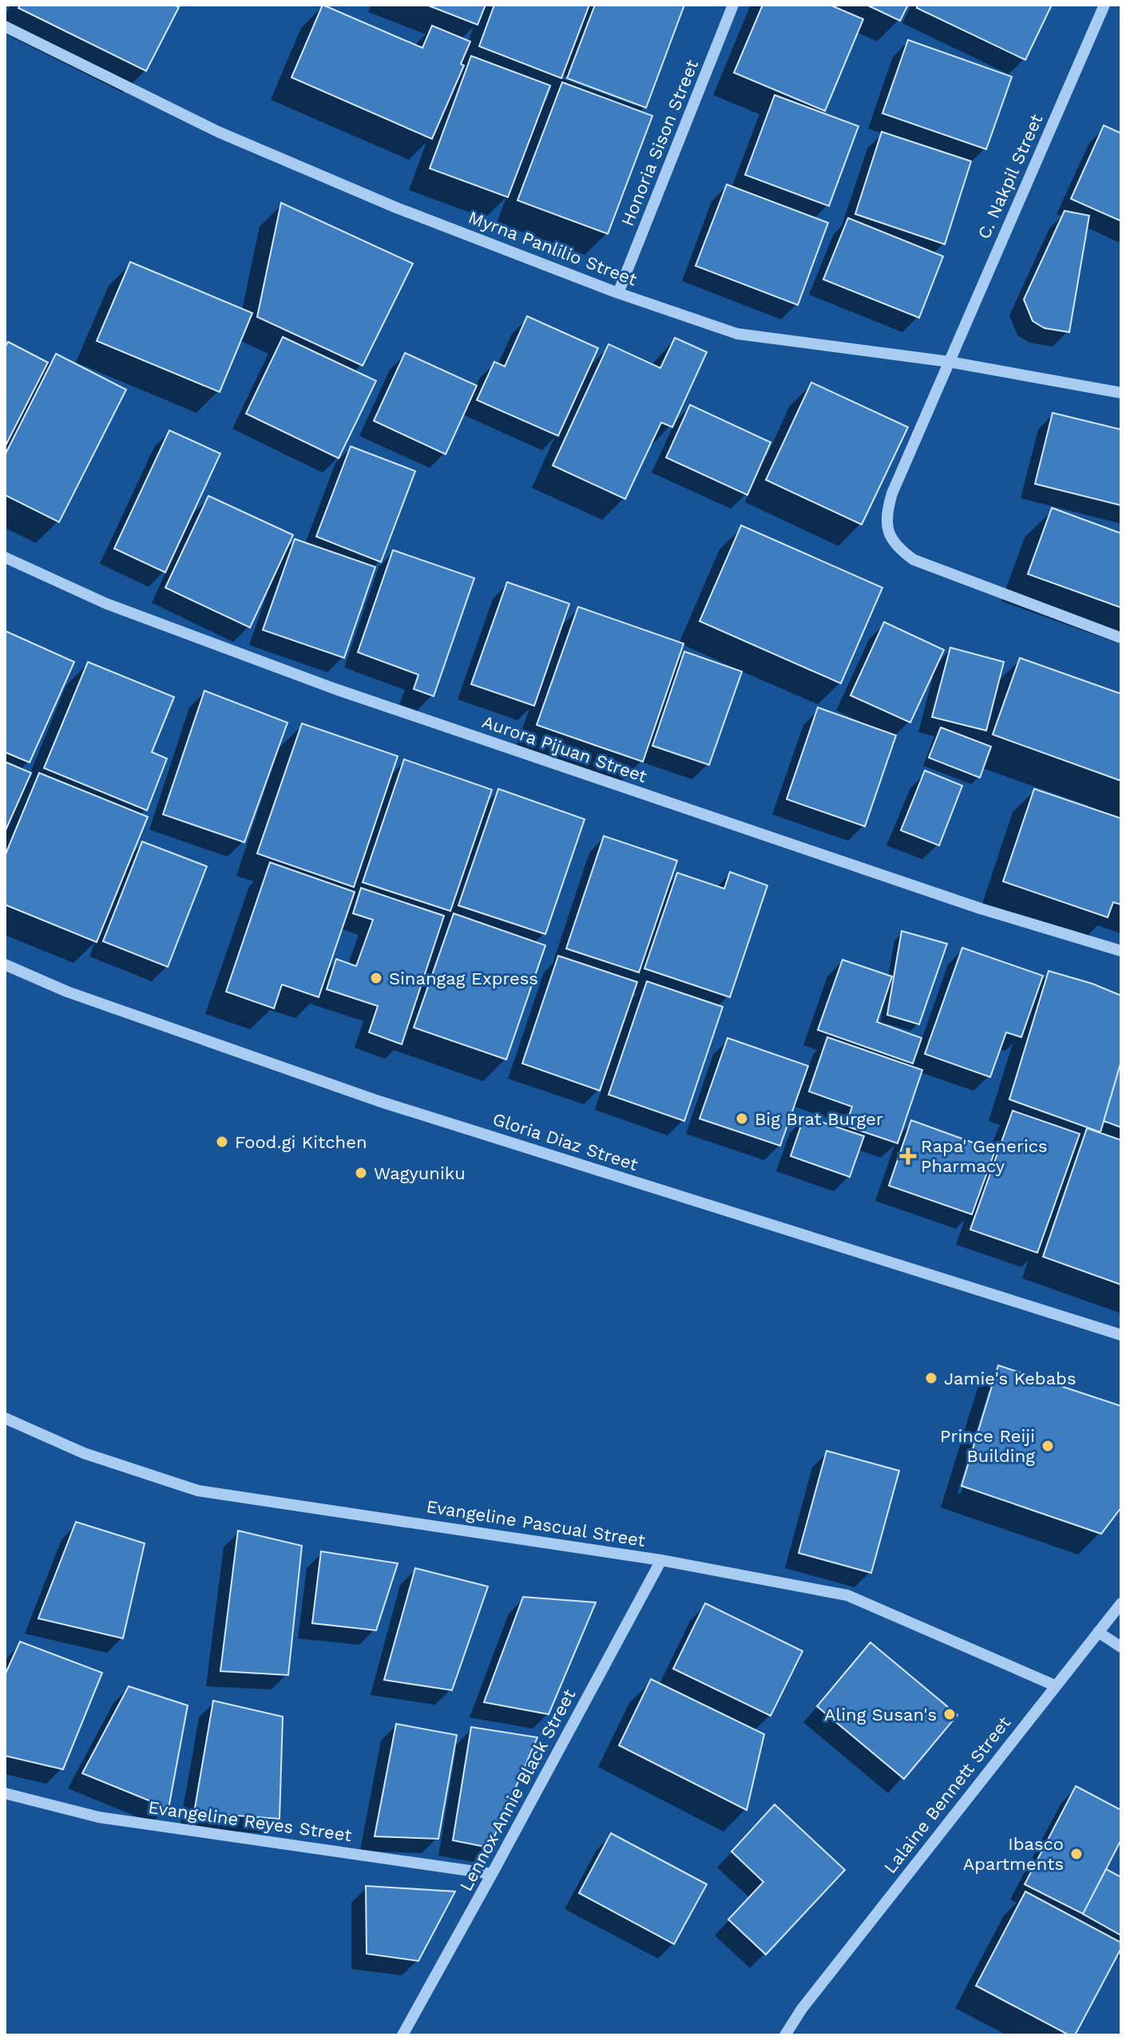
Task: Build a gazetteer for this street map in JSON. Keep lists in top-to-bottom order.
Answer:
{
  "streets": {
    "street": [
      "Honoria Sison Street",
      "C. Nakpil Street",
      "Myrna Panlilio Street",
      "Aurora Pijuan Street",
      "Gloria Diaz Street",
      "Evangeline Pascual Street",
      "Lennox Annie Black Street",
      "Lalaine Bennett Street",
      "Evangeline Reyes Street"
    ]
  },
  "crossings": [
    ["Honoria Sison Street", "Myrna Panlilio Street"],
    ["C. Nakpil Street", "Myrna Panlilio Street"],
    ["Evangeline Pascual Street", "Lennox Annie Black Street"],
    ["Evangeline Pascual Street", "Lalaine Bennett Street"],
    ["Lennox Annie Black Street", "Evangeline Reyes Street"]
  ],
  "places": {
    "other": [
      "Sinangag Express",
      "Big Brat Burger",
      "Food.gi Kitchen",
      "Wagyuniku",
      "Jamie's Kebabs",
      "Prince Reiji Building",
      "Aling Susan's",
      "Ibasco Apartments"
    ],
    "health": ["Rapa' Generics Pharmacy"]
  }
}
